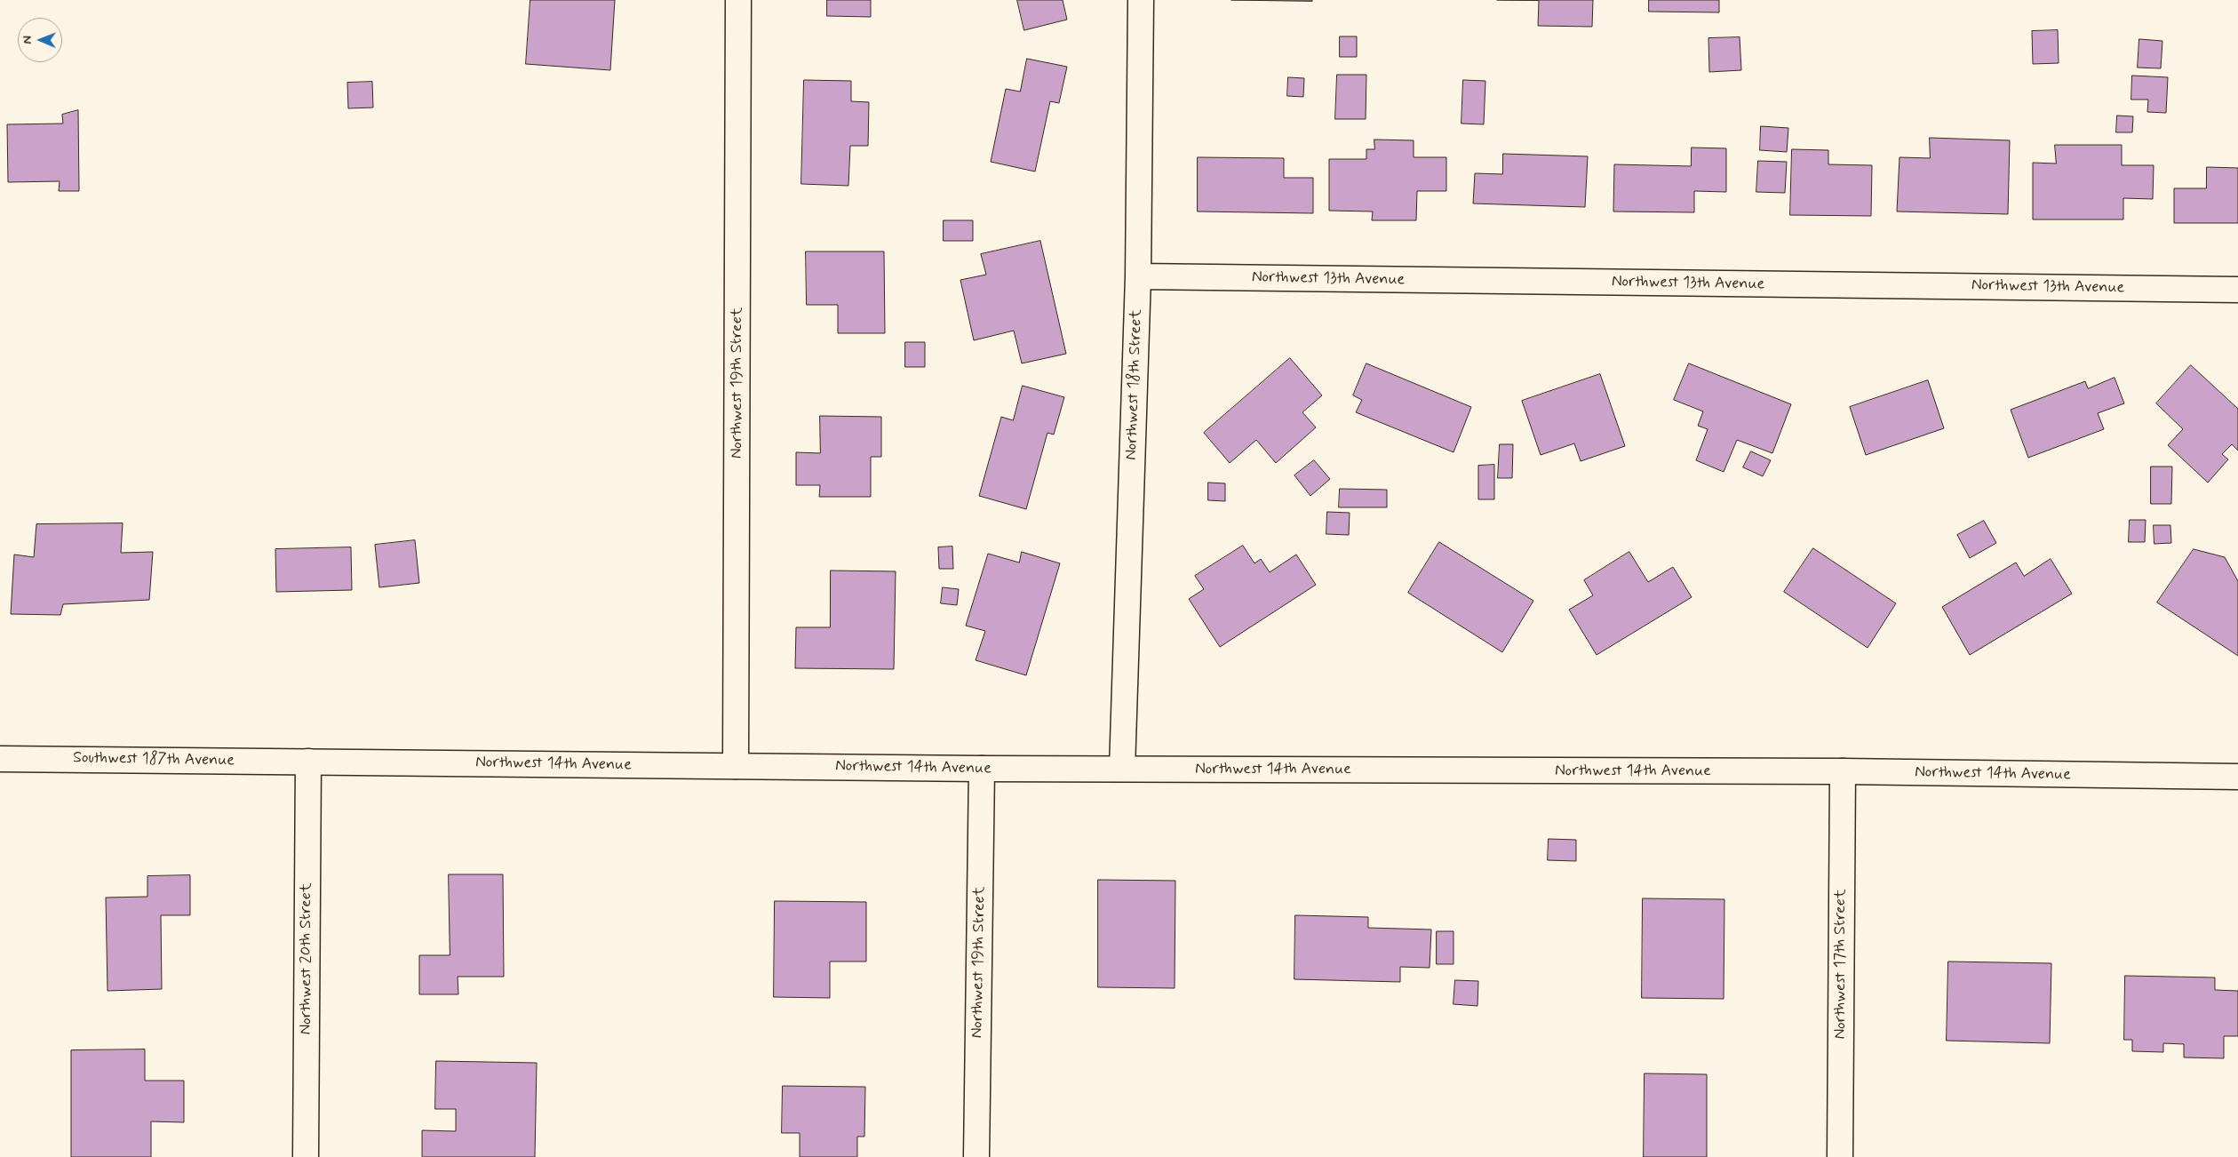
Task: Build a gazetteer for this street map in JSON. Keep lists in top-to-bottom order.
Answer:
{
  "streets": {
    "street": [
      "Northwest 13th Avenue",
      "Northwest 19th Street",
      "Northwest 18th Street",
      "Southwest 187th Avenue",
      "Northwest 14th Avenue",
      "Northwest 20th Street",
      "Northwest 17th Street"
    ]
  },
  "crossings": [
    ["Northwest 13th Avenue", "Northwest 18th Street"],
    ["Northwest 19th Street", "Northwest 14th Avenue"],
    ["Northwest 18th Street", "Northwest 14th Avenue"],
    ["Southwest 187th Avenue", "Northwest 14th Avenue"],
    ["Southwest 187th Avenue", "Northwest 20th Street"],
    ["Northwest 14th Avenue", "Northwest 20th Street"],
    ["Northwest 14th Avenue", "Northwest 17th Street"]
  ],
  "north": "left"
}
